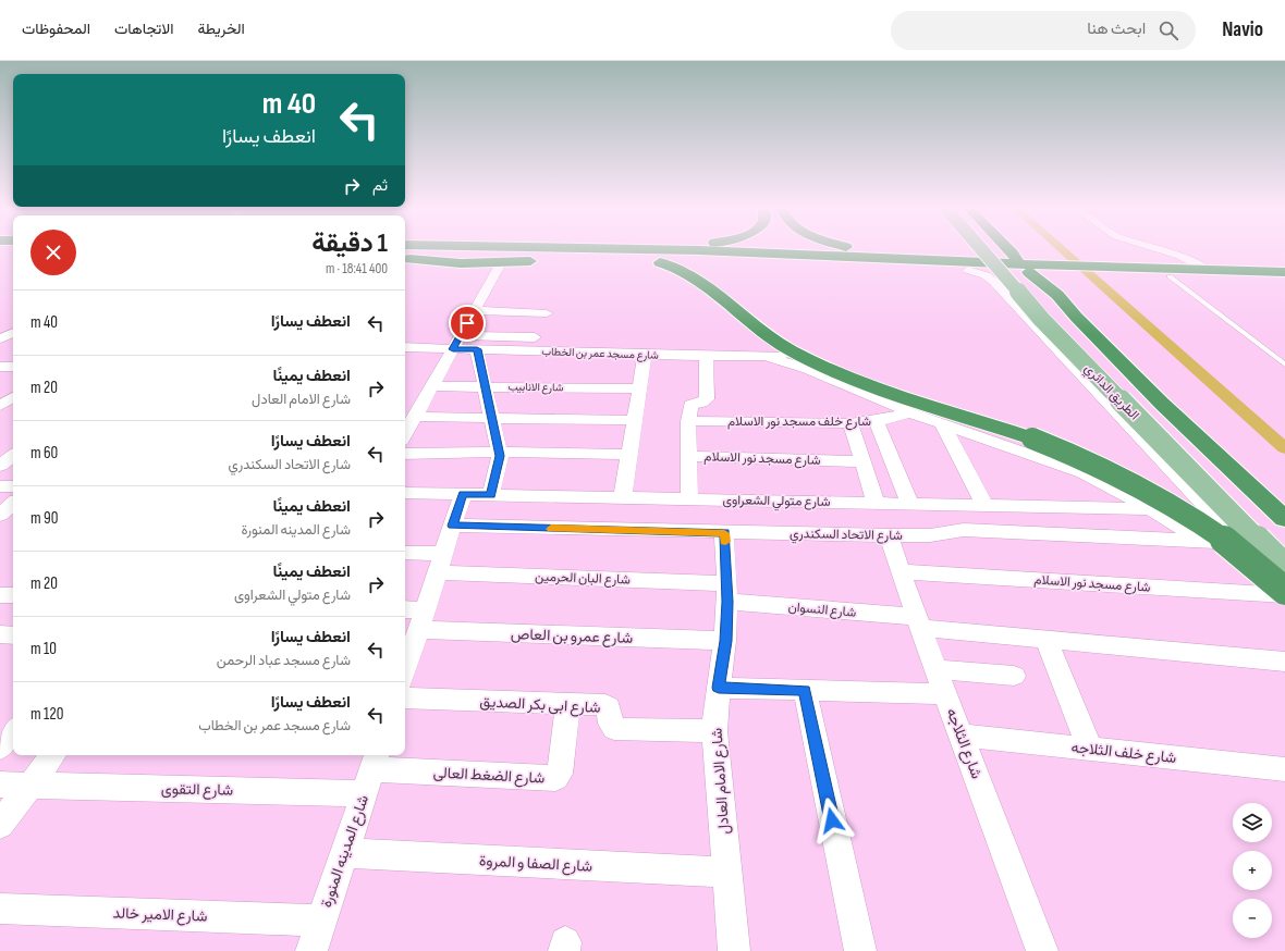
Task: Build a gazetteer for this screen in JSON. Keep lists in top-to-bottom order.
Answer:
{
  "streets": {
    "main road": ["الطريق الدائري"],
    "street": [
      "شارع مسجد عمر بن الخطاب",
      "شارع الانابيب",
      "شارع خلف مسجد نور الاسلام",
      "شارع مسجد نور الاسلام",
      "شارع متولي الشعراوى",
      "شارع الاتحاد السكندري",
      "شارع البان الحرمين",
      "شارع النسوان",
      "شارع عمرو بن العاص",
      "شارع ابى بكر الصديق",
      "شارع الثلاجه",
      "شارع خلف الثلاجه",
      "شارع الضغط العالى",
      "شارع الامام العادل",
      "شارع التقوى",
      "شارع المدينه المنورة",
      "شارع الصفا و المروة",
      "شارع الامير خالد"
    ]
  },
  "crossings": [
    ["شارع مسجد نور الاسلام", "شارع الثلاجه"],
    ["شارع الاتحاد السكندري", "شارع الثلاجه"],
    ["شارع الاتحاد السكندري", "شارع الامام العادل"],
    ["شارع البان الحرمين", "شارع النسوان"],
    ["شارع البان الحرمين", "شارع الامام العادل"],
    ["شارع النسوان", "شارع الثلاجه"],
    ["شارع النسوان", "شارع الامام العادل"],
    ["شارع عمرو بن العاص", "شارع الامام العادل"],
    ["شارع ابى بكر الصديق", "شارع الضغط العالى"],
    ["شارع ابى بكر الصديق", "شارع الامام العادل"],
    ["شارع الثلاجه", "شارع خلف الثلاجه"],
    ["شارع الضغط العالى", "شارع التقوى"],
    ["شارع الضغط العالى", "شارع المدينه المنورة"],
    ["شارع الامام العادل", "شارع الصفا و المروة"],
    ["شارع التقوى", "شارع المدينه المنورة"],
    ["شارع المدينه المنورة", "شارع الصفا و المروة"],
    ["شارع المدينه المنورة", "شارع الامير خالد"]
  ],
  "page": {
    "header": "Navio",
    "search": "ابحث هنا",
    "nav": ["الخريطة", "الاتجاهات", "المحفوظات"],
    "turn": ["40 m", "انعطف يسارًا"],
    "then": "ثم",
    "heading": ["1 دقيقة", "400 m · 18:41"],
    "list": [
      {
        "name": "انعطف يسارًا",
        "value": "40 m"
      },
      {
        "name": "انعطف يمينًا",
        "note": "شارع الامام العادل",
        "value": "20 m"
      },
      {
        "name": "انعطف يسارًا",
        "note": "شارع الاتحاد السكندري",
        "value": "60 m"
      },
      {
        "name": "انعطف يمينًا",
        "note": "شارع المدينه المنورة",
        "value": "90 m"
      },
      {
        "name": "انعطف يمينًا",
        "note": "شارع متولي الشعراوى",
        "value": "20 m"
      },
      {
        "name": "انعطف يسارًا",
        "note": "شارع مسجد عباد الرحمن",
        "value": "10 m"
      },
      {
        "name": "انعطف يسارًا",
        "note": "شارع مسجد عمر بن الخطاب",
        "value": "120 m"
      }
    ],
    "map_buttons": ["+", "−"]
  }
}
